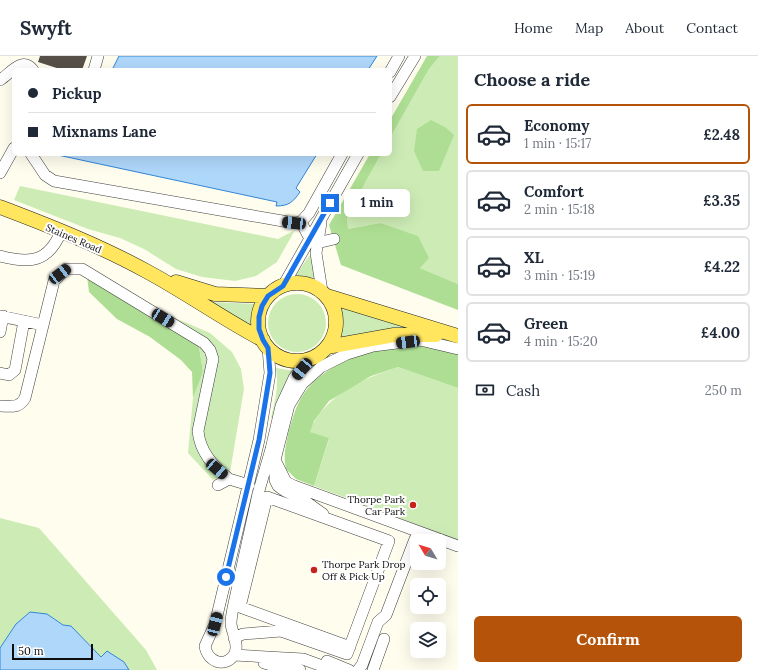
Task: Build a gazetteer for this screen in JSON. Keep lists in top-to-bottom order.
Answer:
{
  "streets": {
    "main road": ["Staines Road"]
  },
  "places": ["Thorpe Park Car Park", "Thorpe Park Drop Off & Pick Up"],
  "scale_bar": "50 m",
  "north": "top left",
  "page": {
    "header": "Swyft",
    "nav": [
      "Home",
      "Map",
      "About",
      "Contact"
    ],
    "heading": "Choose a ride",
    "banner": ["Pickup", "Mixnams Lane"],
    "list": [
      {
        "name": "Economy",
        "note": "1 min · 15:17",
        "value": "£2.48"
      },
      {
        "name": "Comfort",
        "note": "2 min · 15:18",
        "value": "£3.35"
      },
      {
        "name": "XL",
        "note": "3 min · 15:19",
        "value": "£4.22"
      },
      {
        "name": "Green",
        "note": "4 min · 15:20",
        "value": "£4.00"
      }
    ],
    "bubble": "1 min",
    "pay": ["Cash", "250 m"],
    "buttons": "Confirm",
    "scale": "50 m"
  }
}
